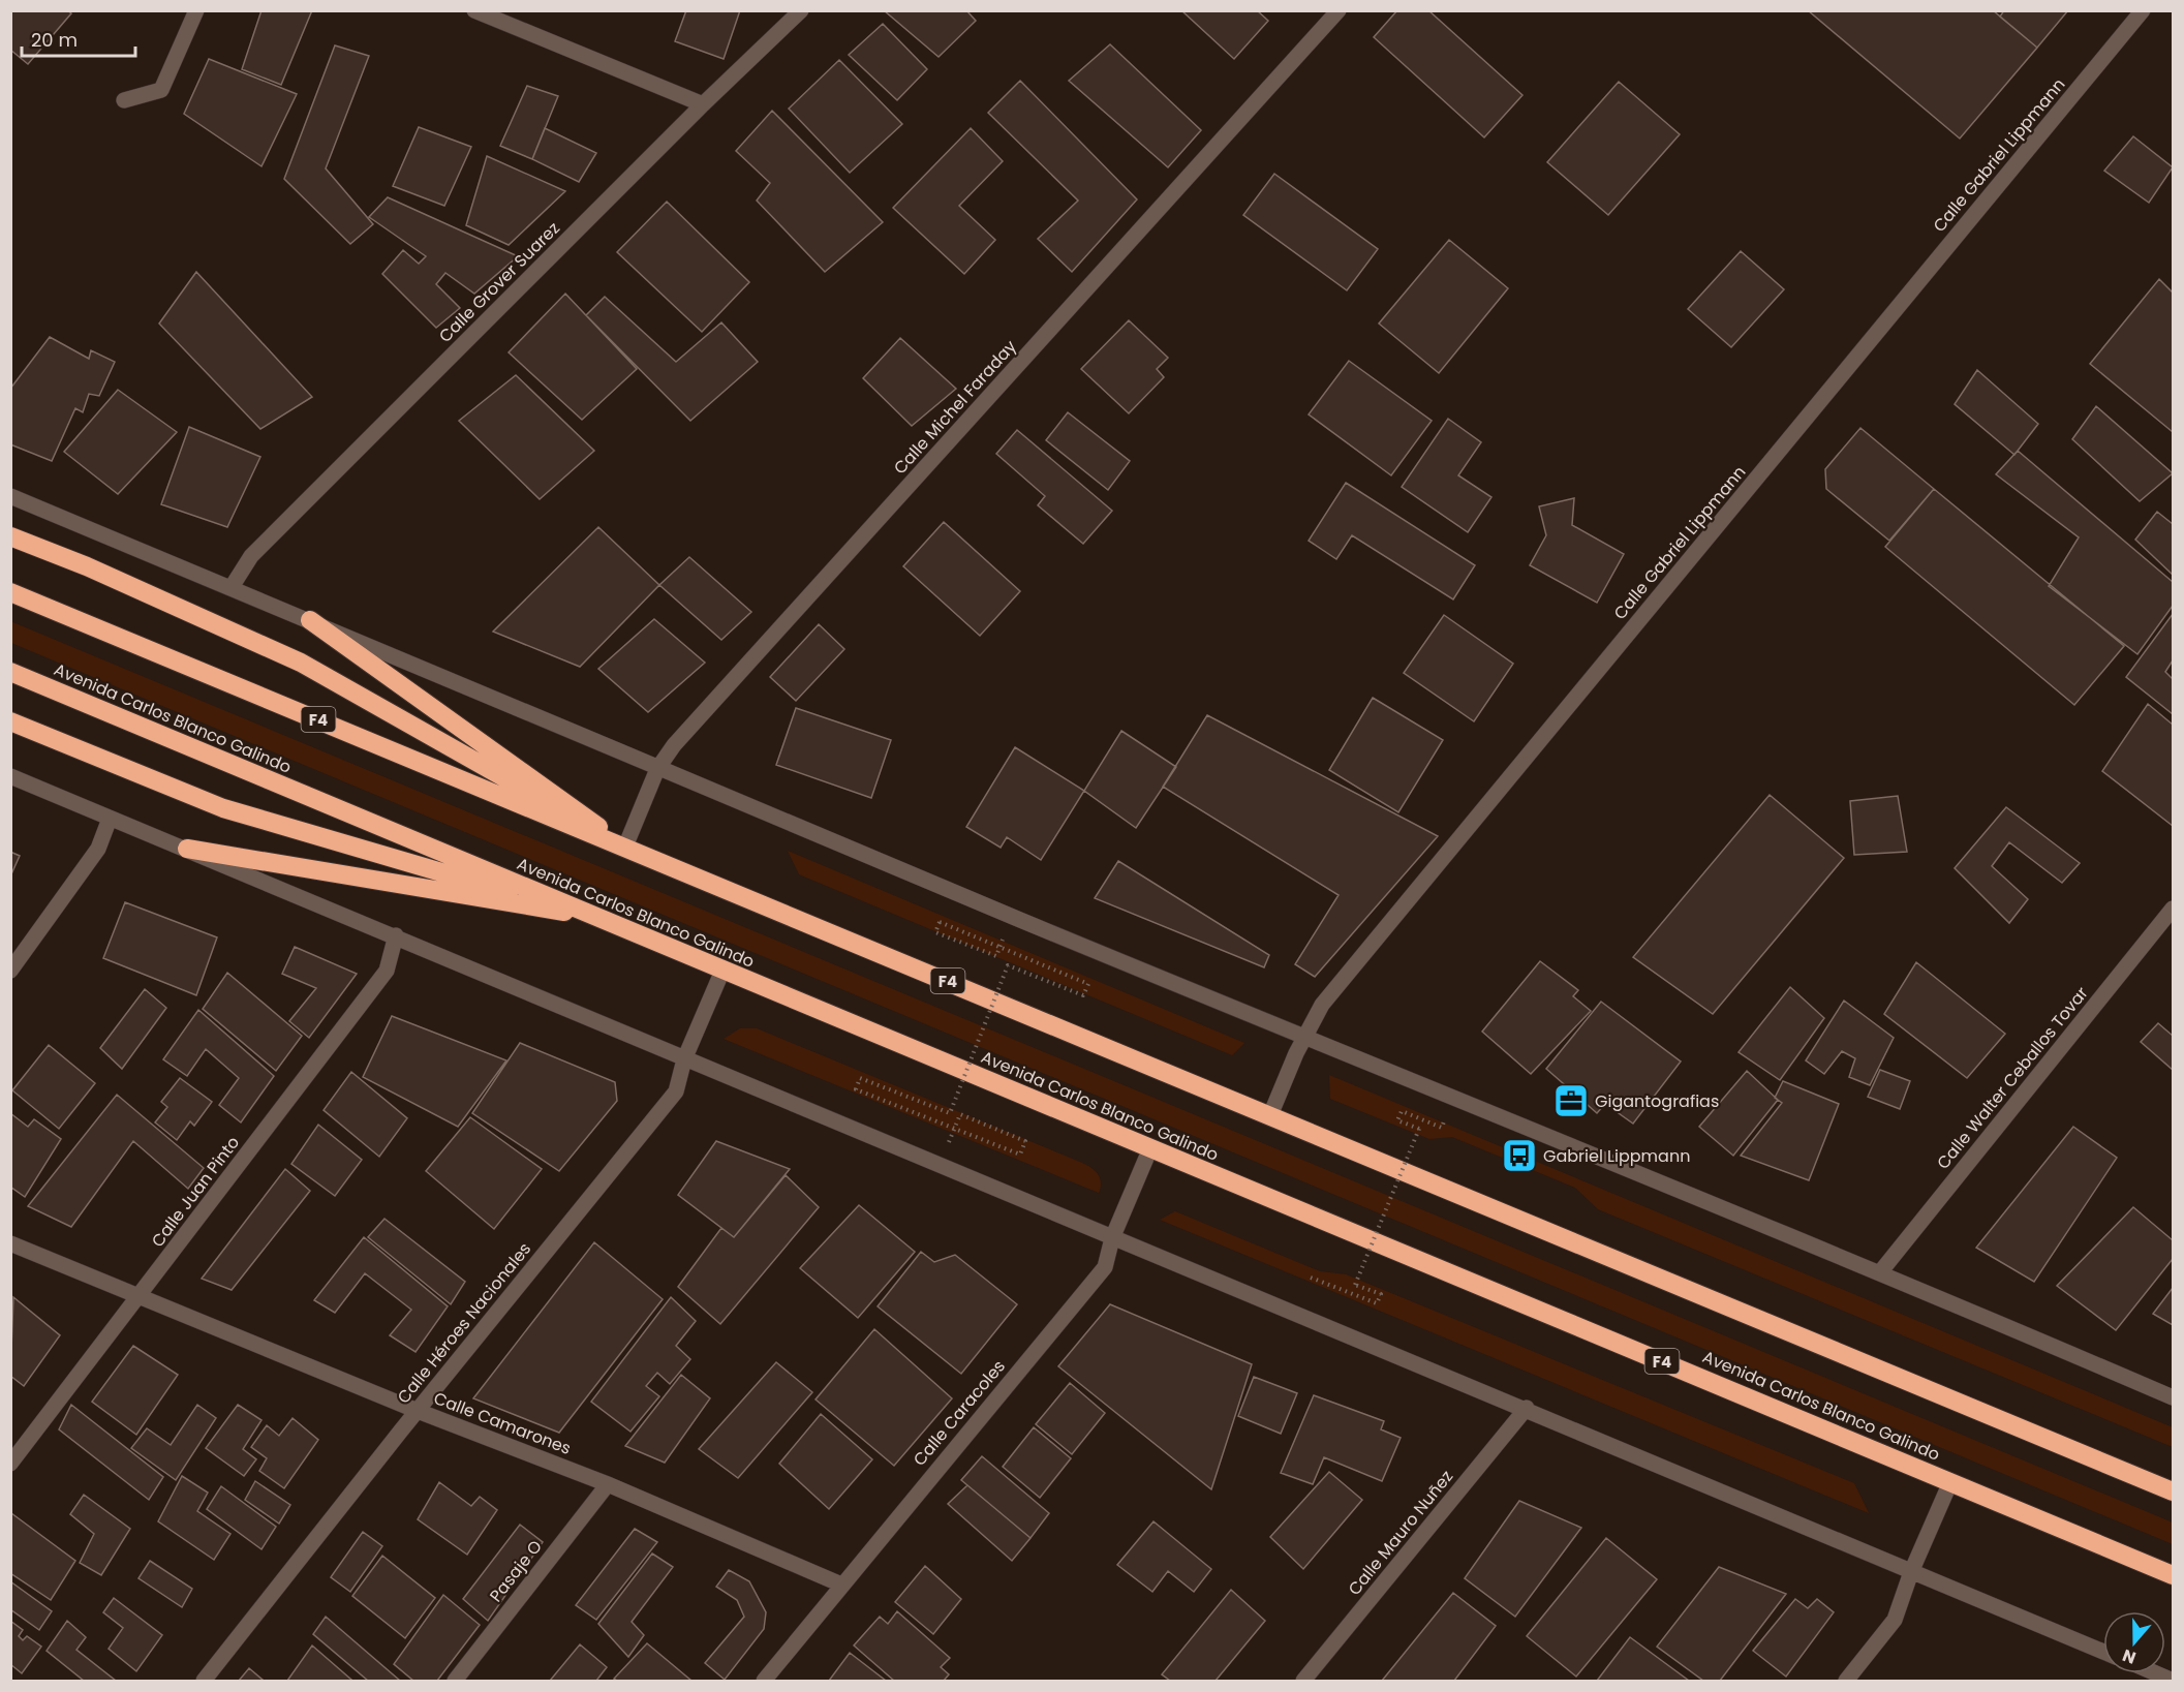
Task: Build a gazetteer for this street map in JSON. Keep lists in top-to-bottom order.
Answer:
{
  "streets": {
    "highway": ["Avenida Carlos Blanco Galindo", "F4"],
    "street": [
      "Calle Gabriel Lippmann",
      "Calle Grover Suarez",
      "Calle Michel Faraday",
      "Calle Walter Ceballos Tovar",
      "Calle Juan Pinto",
      "Calle Héroes Nacionales",
      "Calle Caracoles",
      "Calle Camarones",
      "Calle Mauro Nuñez",
      "Pasaje O"
    ]
  },
  "crossings": [
    ["Calle Gabriel Lippmann", "F4"],
    ["Calle Michel Faraday", "F4"],
    ["Avenida Carlos Blanco Galindo", "Calle Héroes Nacionales"],
    ["Avenida Carlos Blanco Galindo", "Calle Caracoles"],
    ["Calle Juan Pinto", "Calle Camarones"],
    ["Calle Héroes Nacionales", "Calle Camarones"],
    ["Calle Caracoles", "Calle Camarones"],
    ["Calle Camarones", "Pasaje O"]
  ],
  "places": {
    "office": ["Gigantografias"],
    "bus stop": ["Gabriel Lippmann"]
  },
  "scale_bar": "20 m",
  "north": "bottom"
}
